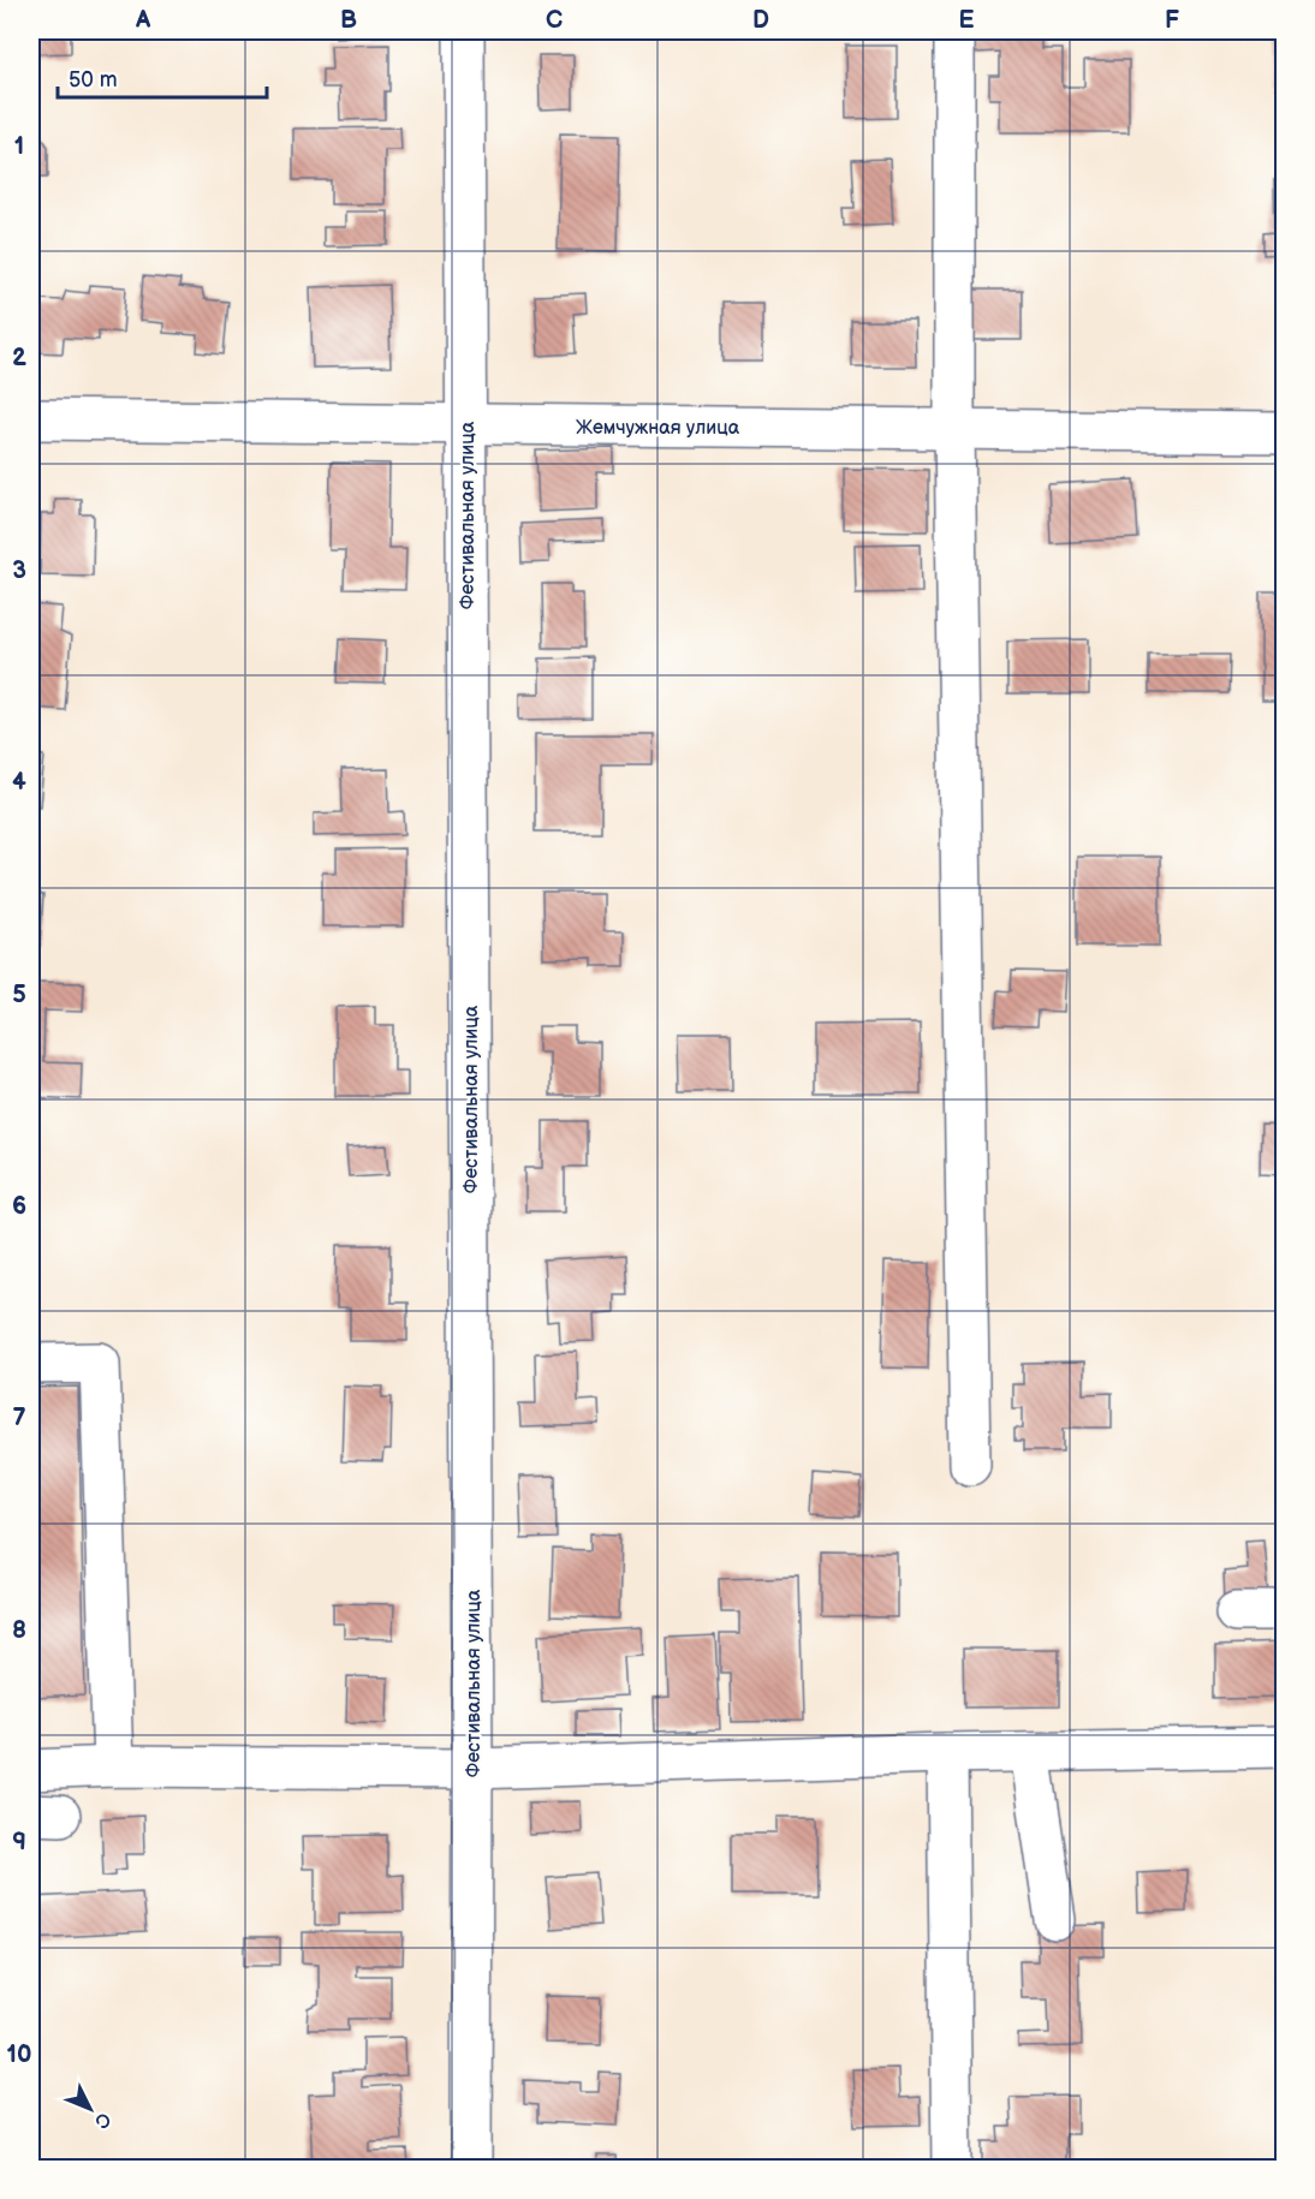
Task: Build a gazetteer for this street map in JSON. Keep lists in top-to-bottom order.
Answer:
{
  "streets": {
    "street": ["Жемчужная улица", "Фестивальная улица"]
  },
  "crossings": [
    ["Жемчужная улица", "Фестивальная улица"]
  ],
  "scale_bar": "50 m",
  "north": "bottom right",
  "grid": {
    "columns": [
      "A",
      "B",
      "C",
      "D",
      "E",
      "F"
    ],
    "rows": [
      "1",
      "2",
      "3",
      "4",
      "5",
      "6",
      "7",
      "8",
      "9",
      "10"
    ]
  }
}
